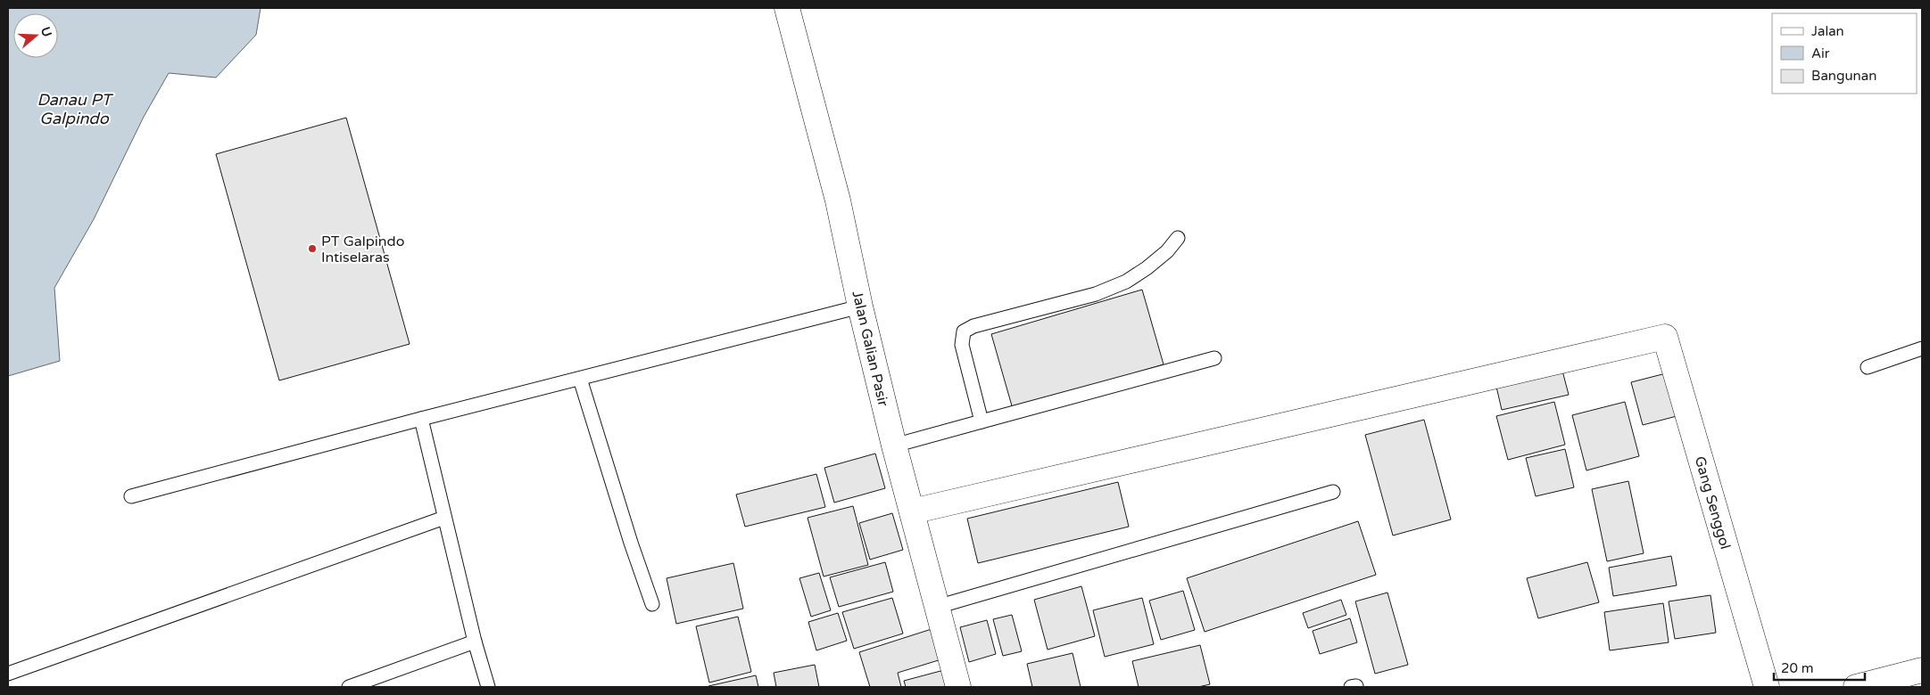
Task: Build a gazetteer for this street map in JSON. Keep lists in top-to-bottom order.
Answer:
{
  "streets": {
    "street": ["Jalan Galian Pasir", "Gang Senggol"]
  },
  "crossings": [
    ["Jalan Galian Pasir", "Gang Senggol"]
  ],
  "water": ["Danau PT Galpindo"],
  "places": ["PT Galpindo Intiselaras"],
  "legend": ["Jalan", "Air", "Bangunan"],
  "scale_bar": "20 m",
  "north": "right"
}
